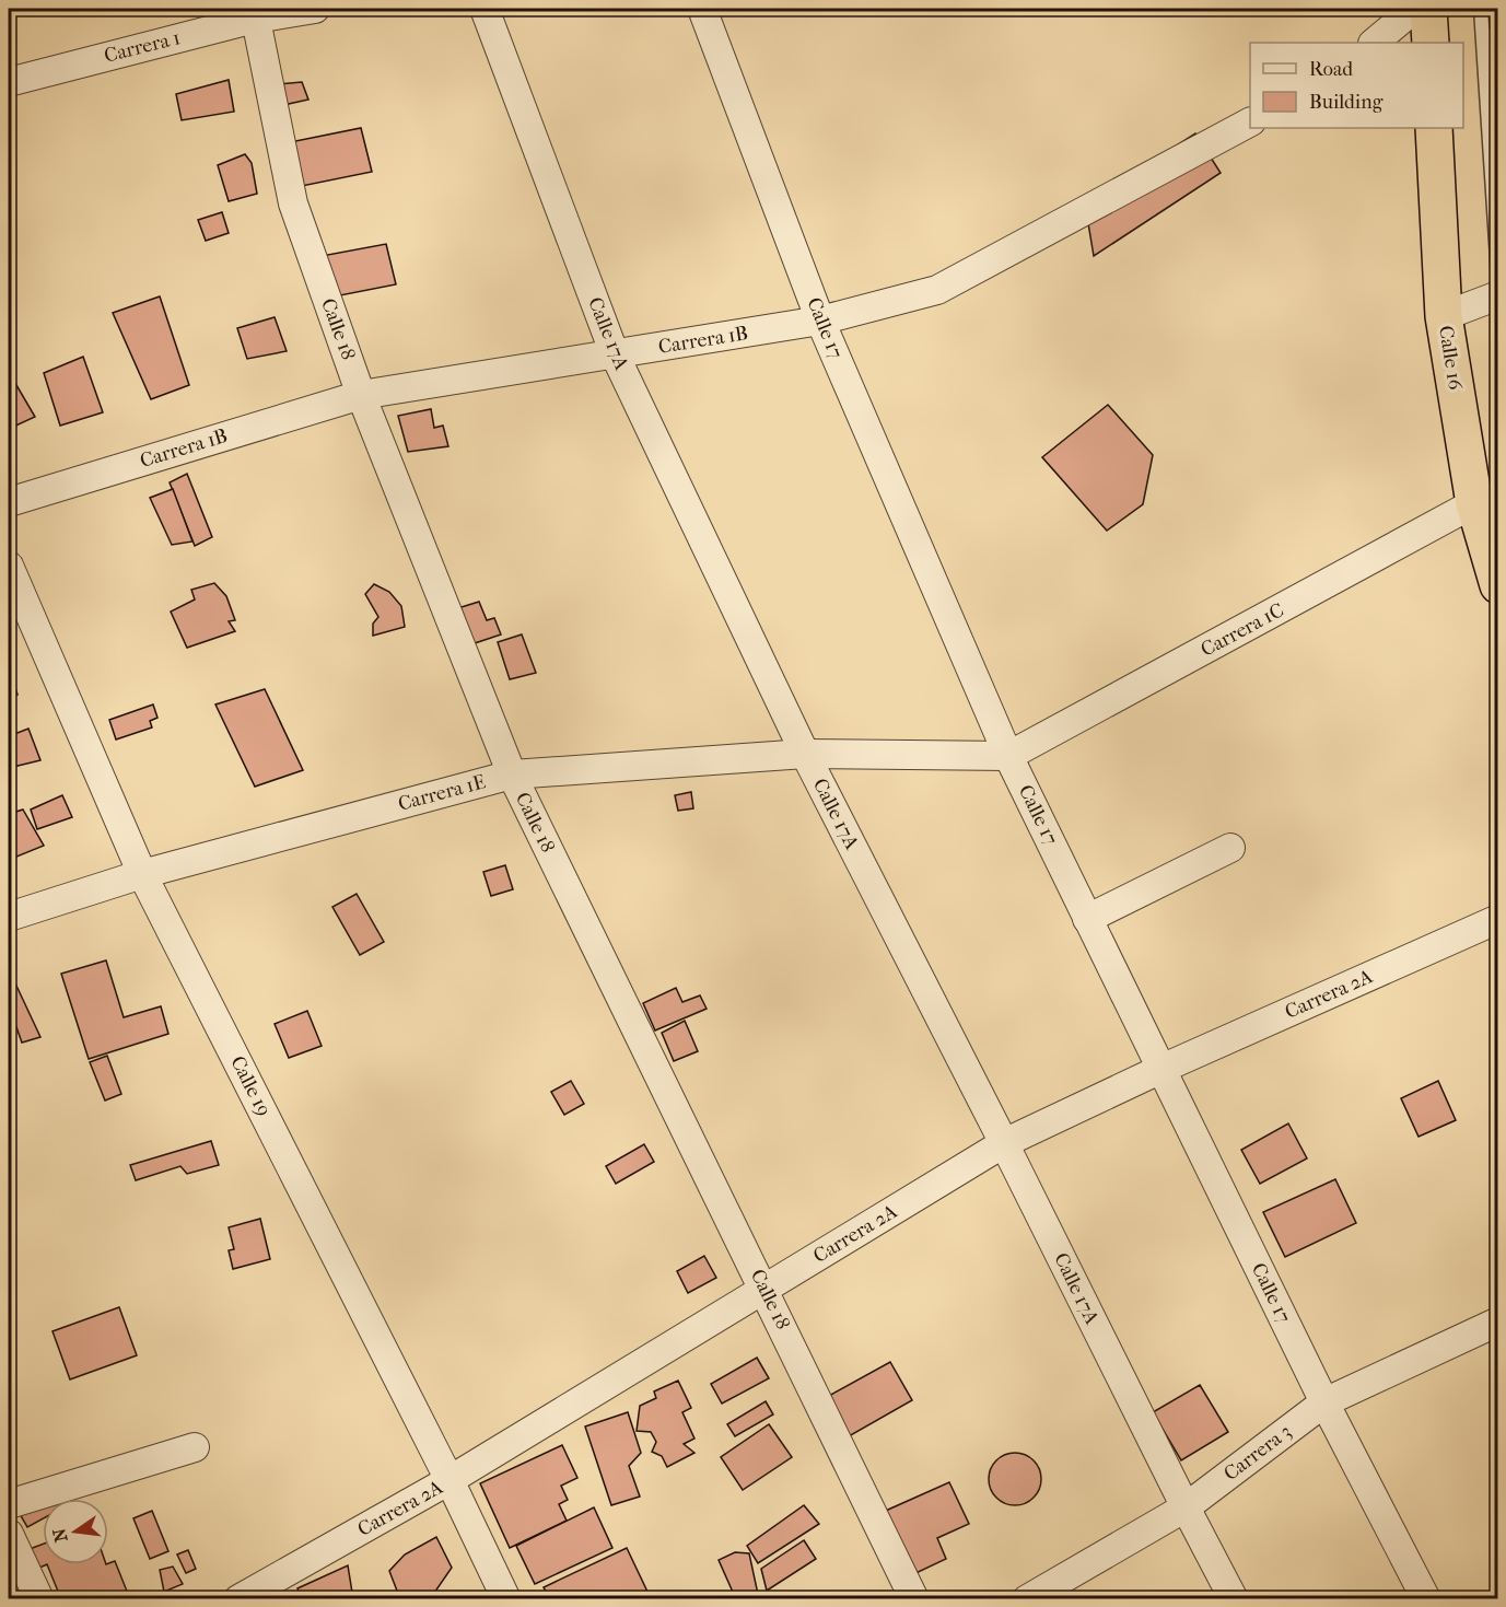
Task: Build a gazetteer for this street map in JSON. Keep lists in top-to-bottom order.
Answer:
{
  "streets": {
    "highway": ["Calle 16"],
    "street": [
      "Carrera 1",
      "Calle 17",
      "Calle 18",
      "Calle 17A",
      "Carrera 1B",
      "Carrera 1C",
      "Carrera 1E",
      "Carrera 2A",
      "Calle 19",
      "Carrera 3"
    ]
  },
  "crossings": [
    ["Carrera 1", "Calle 18"],
    ["Calle 17", "Carrera 1B"],
    ["Calle 17", "Carrera 1C"],
    ["Calle 17", "Carrera 1E"],
    ["Calle 17", "Carrera 2A"],
    ["Calle 17", "Carrera 3"],
    ["Calle 18", "Carrera 1B"],
    ["Calle 18", "Carrera 1E"],
    ["Calle 18", "Carrera 2A"],
    ["Calle 17A", "Carrera 1B"],
    ["Calle 17A", "Carrera 1E"],
    ["Calle 17A", "Carrera 2A"],
    ["Calle 17A", "Carrera 3"],
    ["Calle 16", "Carrera 1C"],
    ["Carrera 1C", "Carrera 1E"],
    ["Carrera 1E", "Calle 19"],
    ["Carrera 2A", "Calle 19"]
  ],
  "legend": ["Road", "Building"],
  "north": "left"
}
